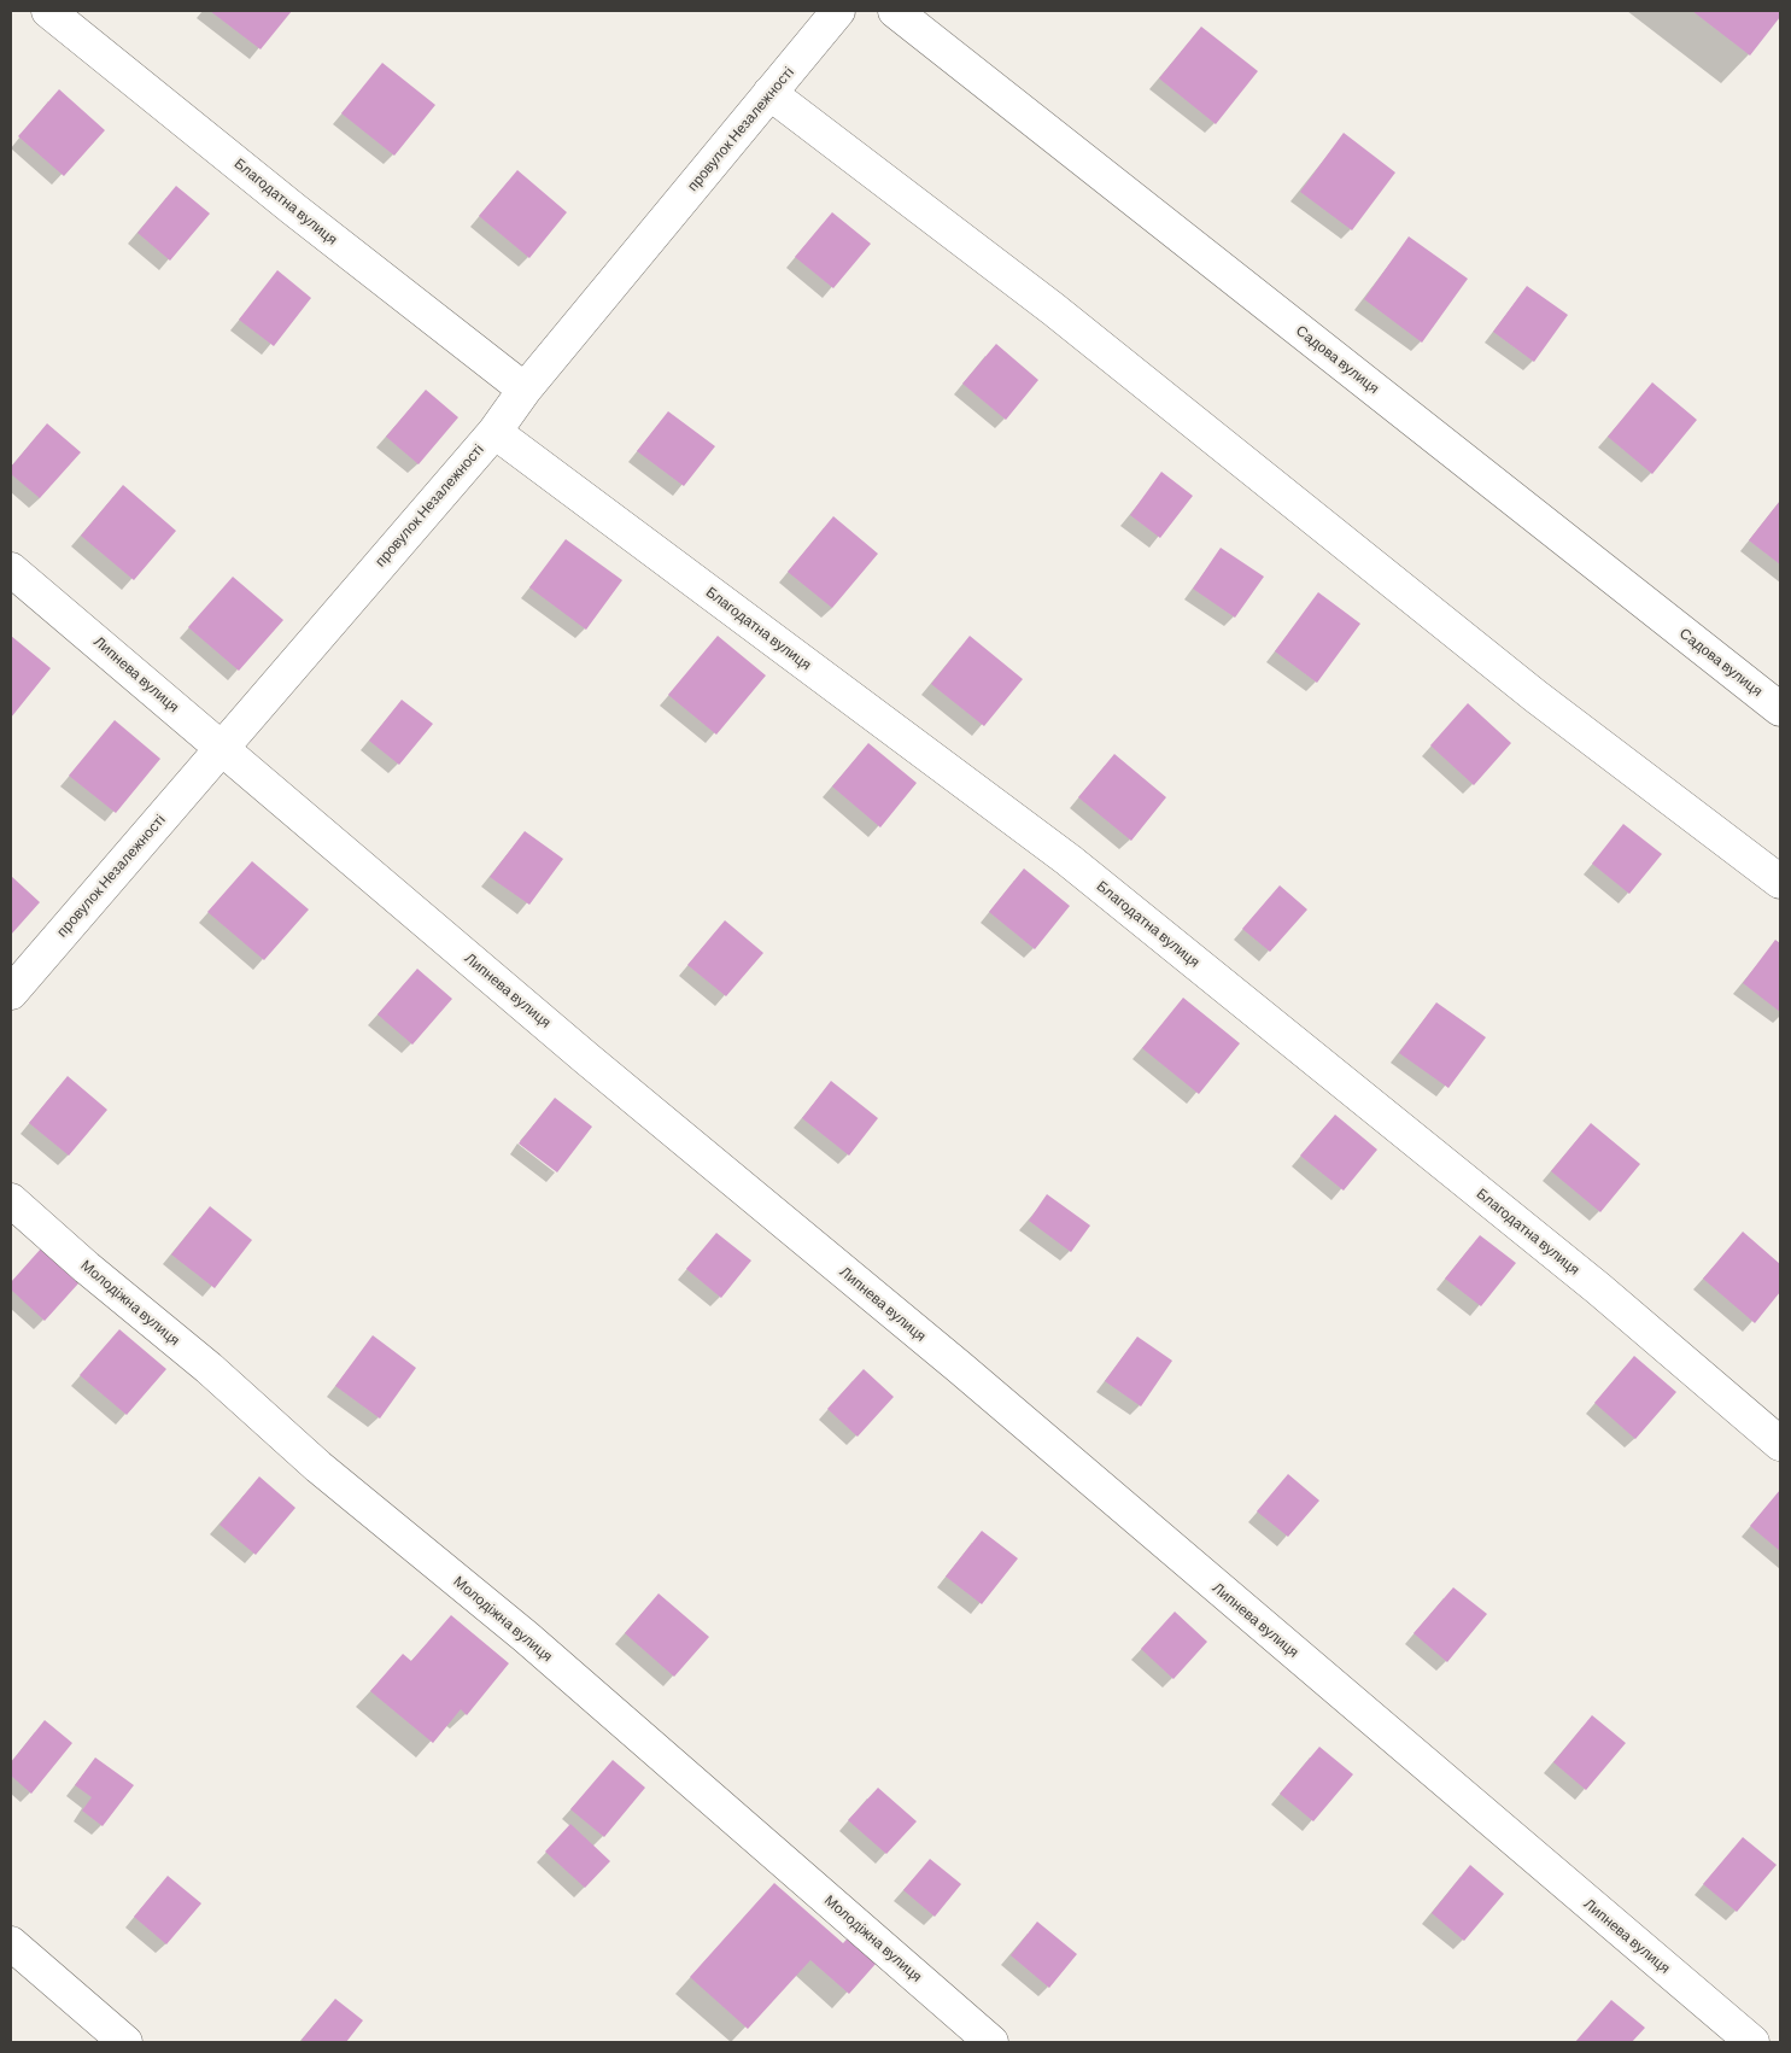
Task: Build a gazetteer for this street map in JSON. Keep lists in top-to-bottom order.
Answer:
{
  "streets": {
    "street": [
      "провулок Незалежності",
      "Благодатна вулиця",
      "Садова вулиця",
      "Липнева вулиця",
      "Молодіжна вулиця"
    ]
  },
  "crossings": [
    ["провулок Незалежності", "Благодатна вулиця"],
    ["провулок Незалежності", "Липнева вулиця"]
  ]
}
